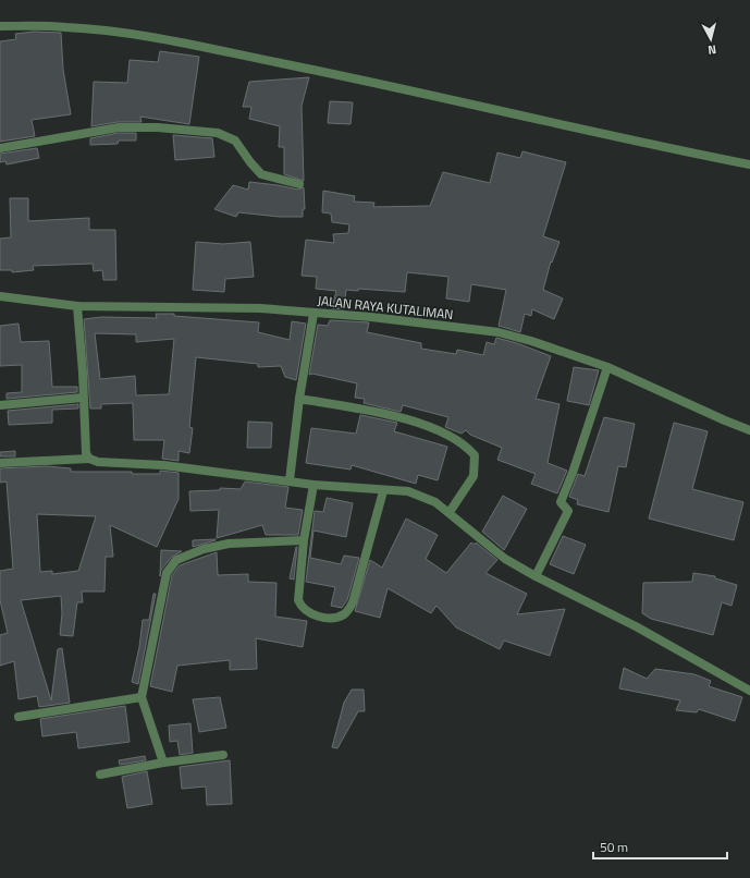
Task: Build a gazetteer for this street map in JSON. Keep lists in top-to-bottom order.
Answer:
{
  "streets": {
    "street": ["JALAN RAYA KUTALIMAN"]
  },
  "scale_bar": "50 m",
  "north": "bottom"
}
